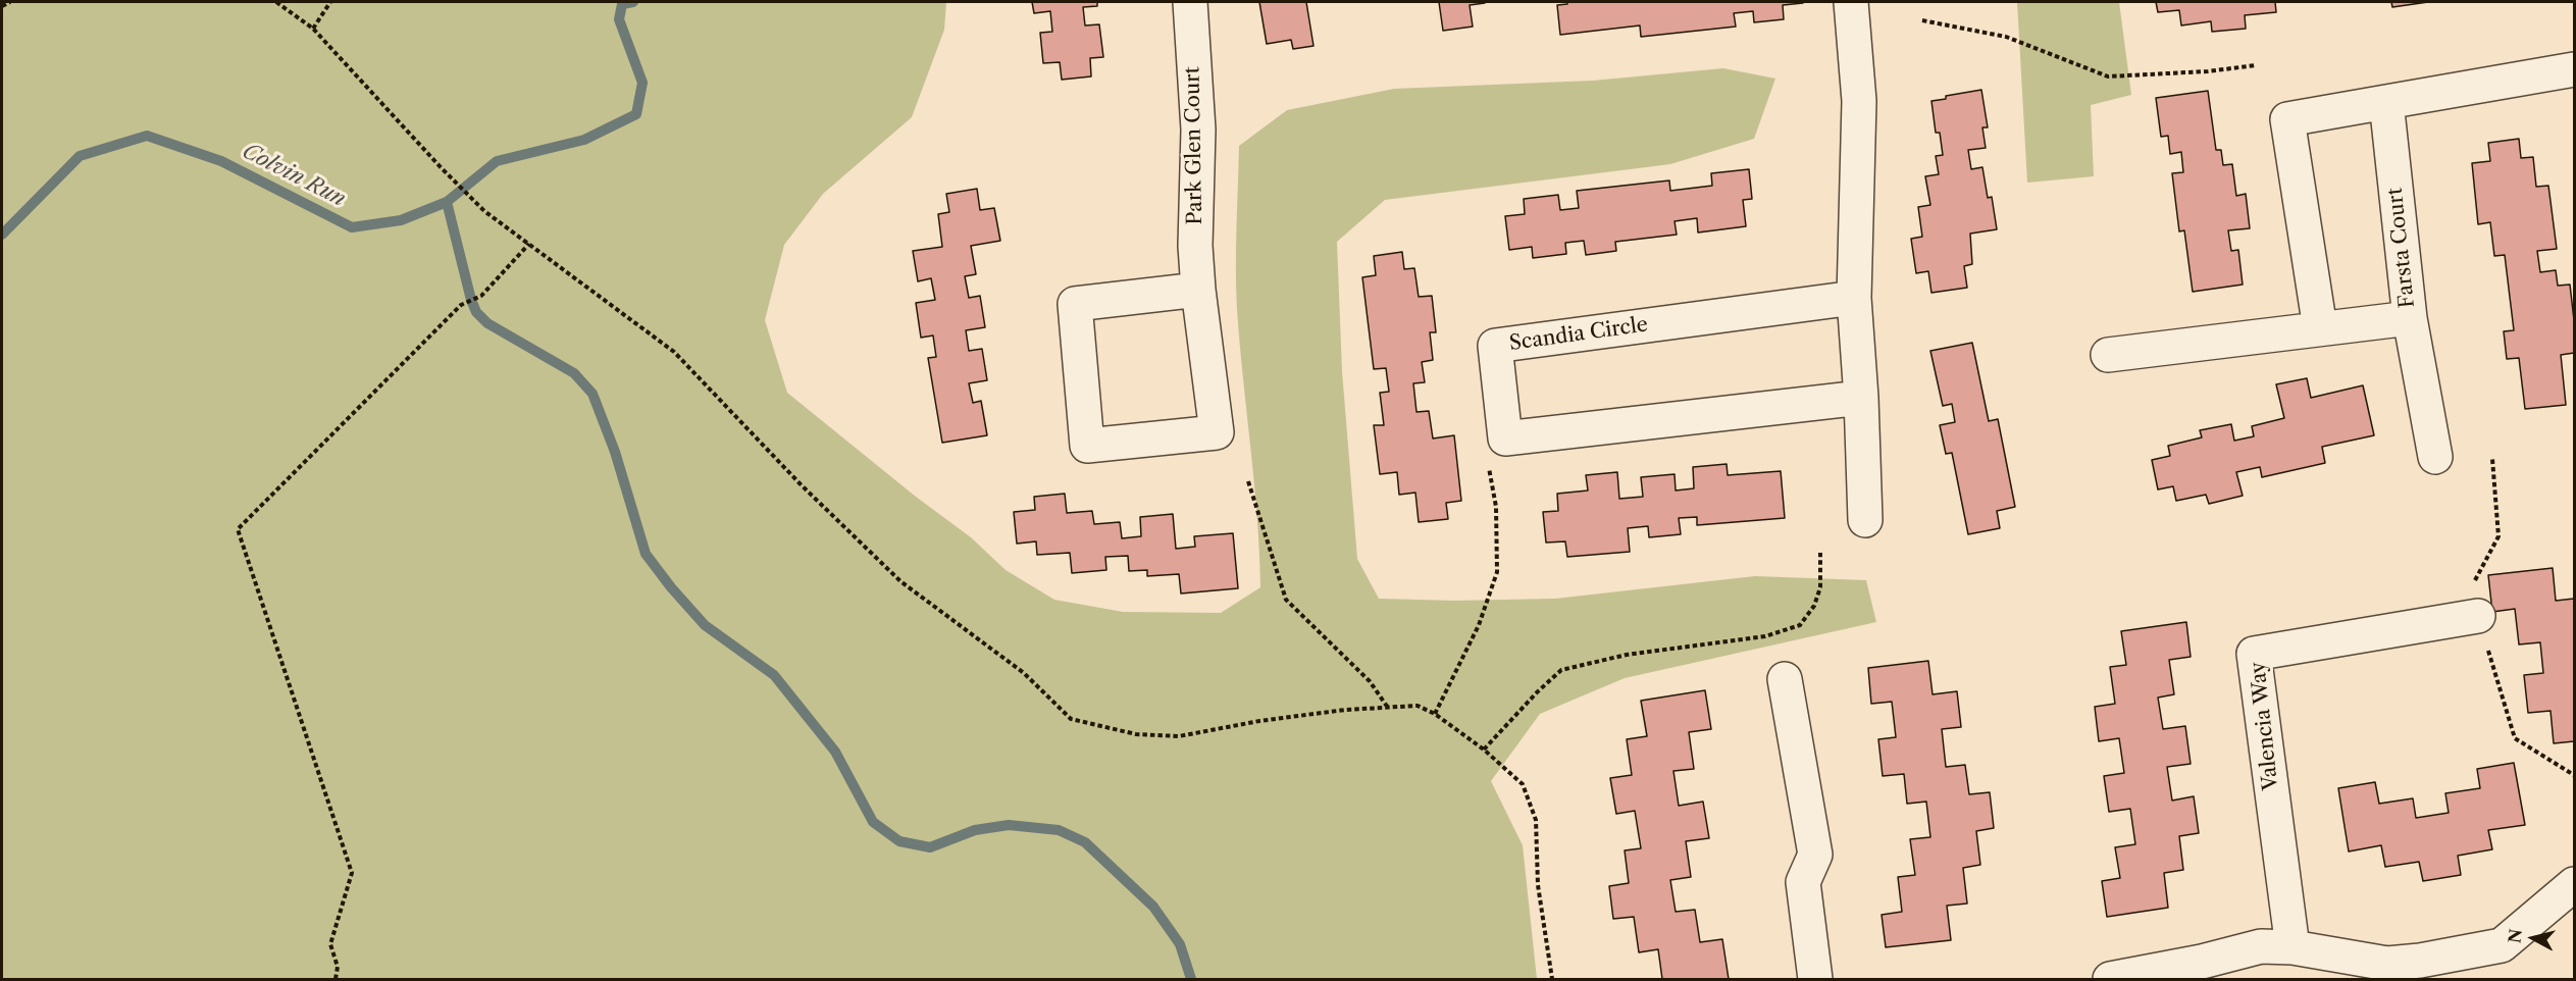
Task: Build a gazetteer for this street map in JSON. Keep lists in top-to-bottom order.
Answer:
{
  "streets": {
    "street": [
      "Park Glen Court",
      "Farsta Court",
      "Scandia Circle",
      "Valencia Way"
    ]
  },
  "water": ["Colvin Run"],
  "north": "left"
}
